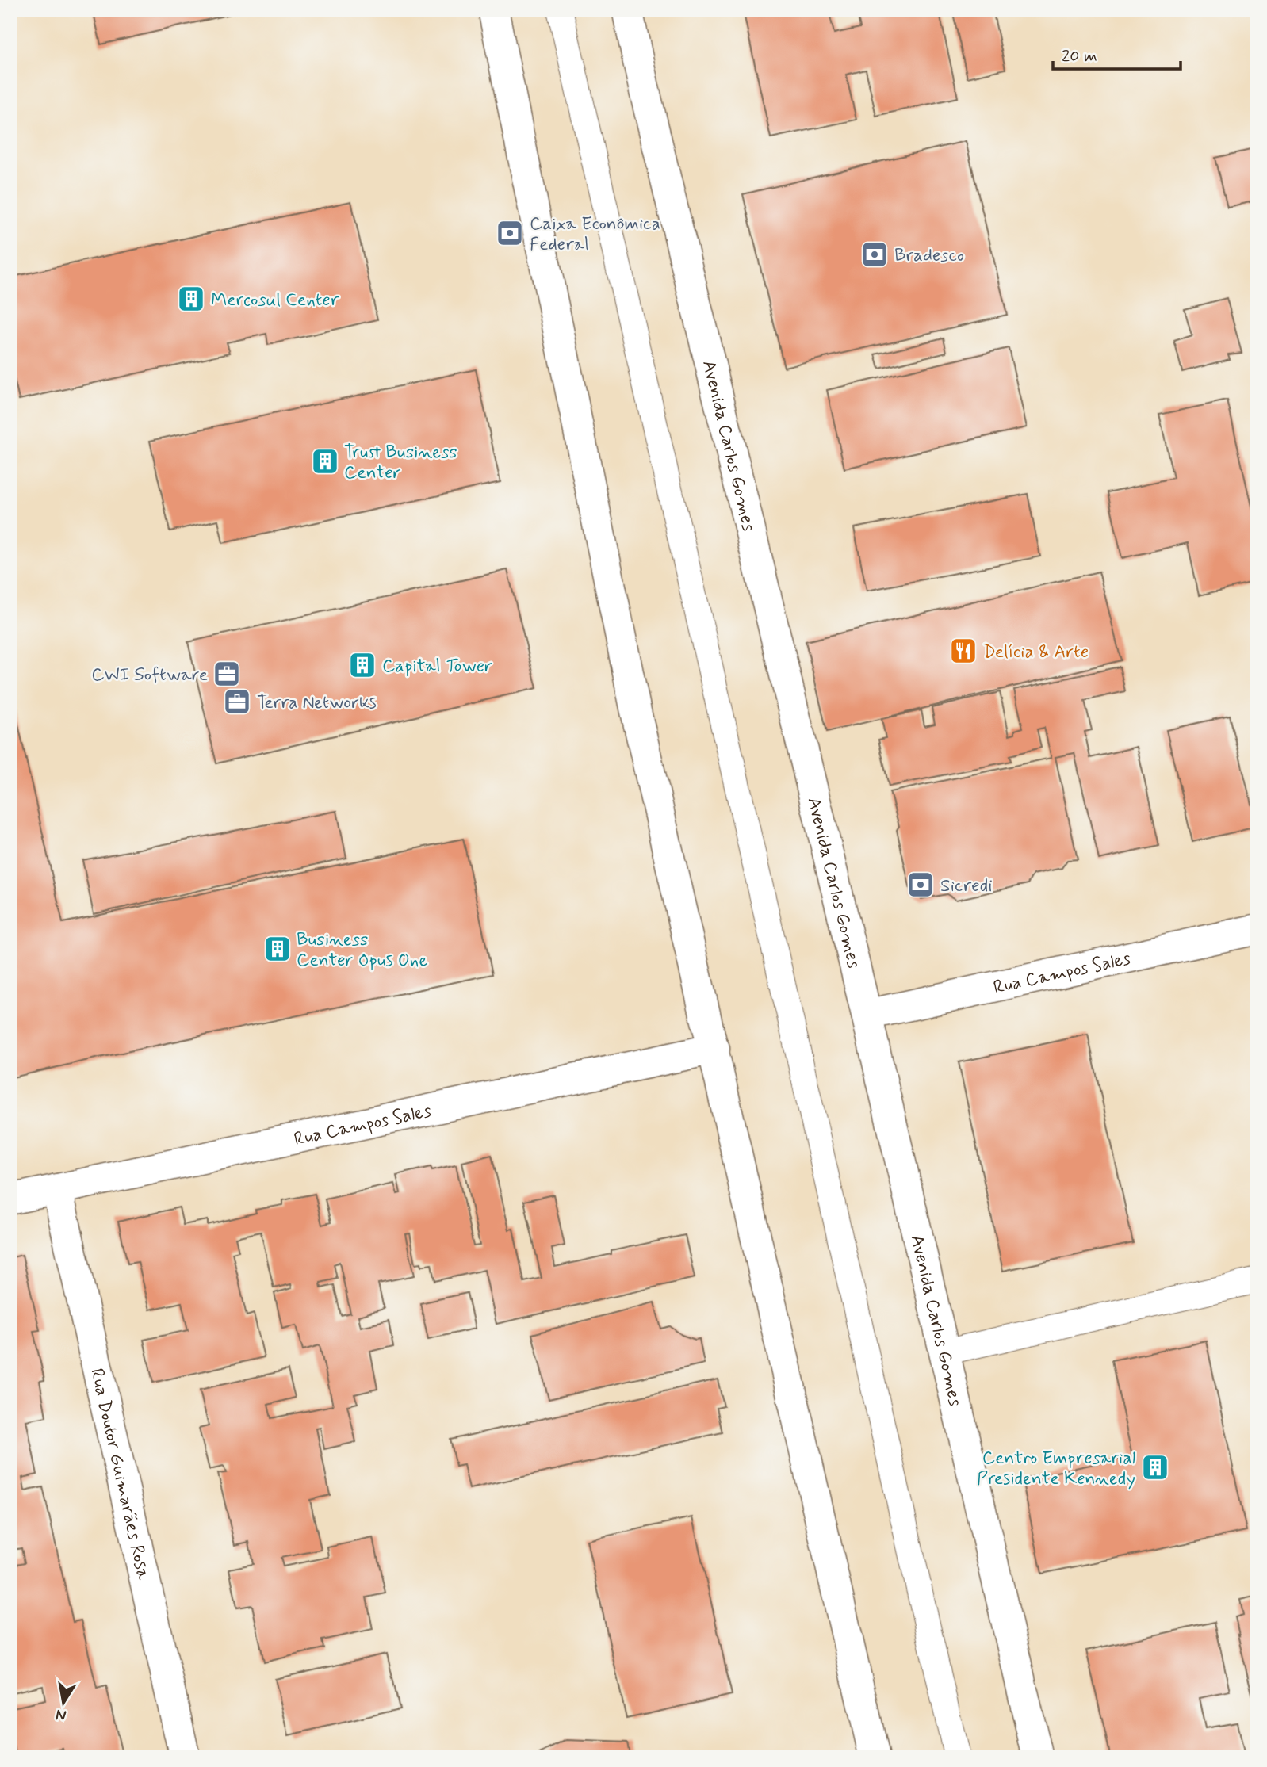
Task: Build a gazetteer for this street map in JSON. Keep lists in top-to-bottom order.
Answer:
{
  "streets": {
    "main road": ["Avenida Carlos Gomes", "Rua Campos Sales", "Rua Doutor Guimarães Rosa"]
  },
  "crossings": [
    ["Avenida Carlos Gomes", "Rua Campos Sales"],
    ["Rua Campos Sales", "Rua Doutor Guimarães Rosa"]
  ],
  "places": {
    "bank": ["Caixa Econômica Federal", "Bradesco", "Sicredi"],
    "building": [
      "Mercosul Center",
      "Trust Business Center",
      "Capital Tower",
      "Business Center Opus One",
      "Centro Empresarial Presidente Kennedy"
    ],
    "restaurant": ["Delícia & Arte"],
    "office": ["CWI Software", "Terra Networks"]
  },
  "scale_bar": "20 m",
  "north": "bottom"
}
